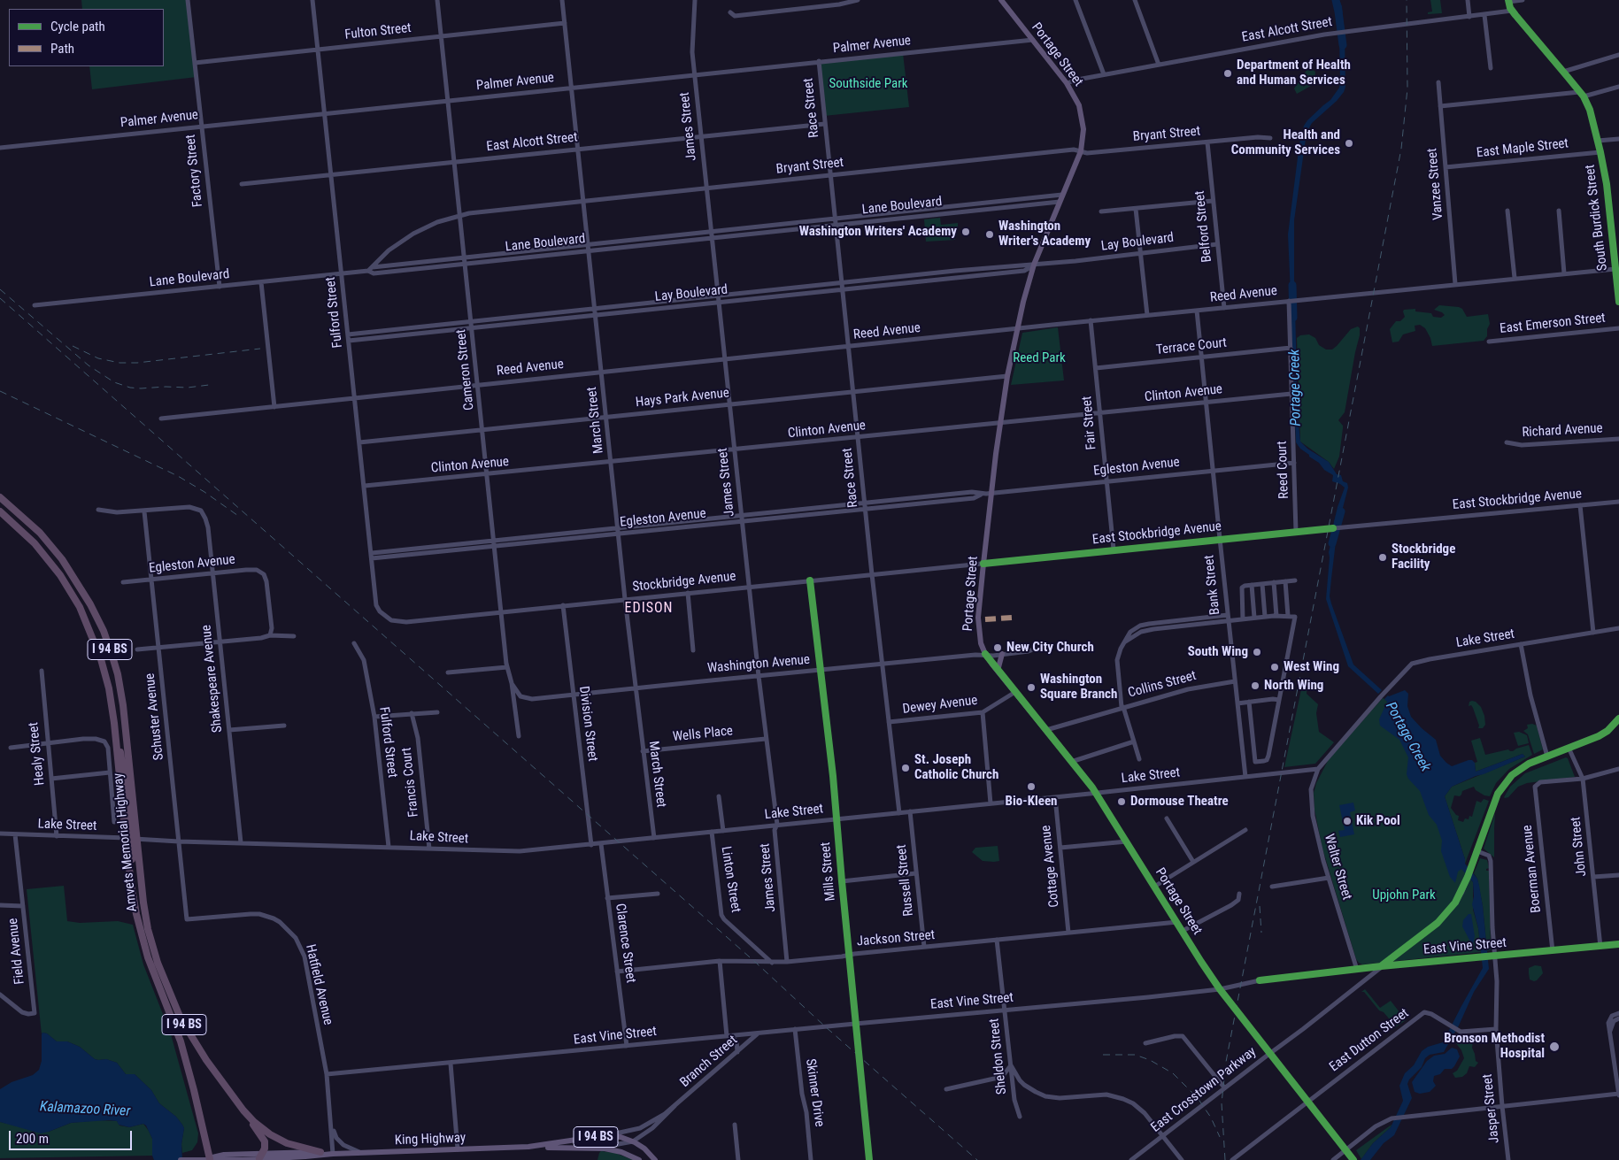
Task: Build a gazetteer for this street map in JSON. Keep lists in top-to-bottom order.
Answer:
{
  "streets": {
    "highway": ["I 94 BS", "Amvets Memorial Highway"],
    "main road": ["Portage Street", "King Highway"],
    "street": [
      "East Alcott Street",
      "Fulton Street",
      "Palmer Avenue",
      "Race Street",
      "James Street",
      "Bryant Street",
      "East Maple Street",
      "Factory Street",
      "Vanzee Street",
      "Lane Boulevard",
      "South Burdick Street",
      "Belford Street",
      "Lay Boulevard",
      "Reed Avenue",
      "Fulford Street",
      "East Emerson Street",
      "Terrace Court",
      "Cameron Street",
      "Clinton Avenue",
      "Hays Park Avenue",
      "March Street",
      "Fair Street",
      "Richard Avenue",
      "Egleston Avenue",
      "Reed Court",
      "East Stockbridge Avenue",
      "Stockbridge Avenue",
      "Bank Street",
      "Lake Street",
      "Washington Avenue",
      "Shakespeare Avenue",
      "Collins Street",
      "Dewey Avenue",
      "Schuster Avenue",
      "Division Street",
      "Wells Place",
      "Healy Street",
      "Francis Court",
      "John Street",
      "Cottage Avenue",
      "Walter Street",
      "Boerman Avenue",
      "Mills Street",
      "Linton Street",
      "Russell Street",
      "Jackson Street",
      "Clarence Street",
      "East Vine Street",
      "Field Avenue",
      "Hatfield Avenue",
      "East Dutton Street",
      "Sheldon Street",
      "Branch Street",
      "East Crosstown Parkway",
      "Skinner Drive",
      "Jasper Street"
    ]
  },
  "crossings": [
    ["East Alcott Street", "Portage Street"],
    ["East Alcott Street", "Race Street"],
    ["East Alcott Street", "James Street"],
    ["East Alcott Street", "South Burdick Street"],
    ["East Alcott Street", "Fulford Street"],
    ["East Alcott Street", "Cameron Street"],
    ["East Alcott Street", "March Street"],
    ["Fulton Street", "Factory Street"],
    ["Fulton Street", "Fulford Street"],
    ["Fulton Street", "Cameron Street"],
    ["Fulton Street", "March Street"],
    ["Palmer Avenue", "Portage Street"],
    ["Palmer Avenue", "Race Street"],
    ["Palmer Avenue", "James Street"],
    ["Palmer Avenue", "Factory Street"],
    ["Palmer Avenue", "Fulford Street"],
    ["Palmer Avenue", "Cameron Street"],
    ["Palmer Avenue", "March Street"],
    ["Portage Street", "Bryant Street"],
    ["Portage Street", "Lane Boulevard"],
    ["Portage Street", "Lay Boulevard"],
    ["Portage Street", "Reed Avenue"],
    ["Portage Street", "Clinton Avenue"],
    ["Portage Street", "Hays Park Avenue"],
    ["Portage Street", "Egleston Avenue"],
    ["Portage Street", "East Stockbridge Avenue"],
    ["Portage Street", "Stockbridge Avenue"],
    ["Portage Street", "Lake Street"],
    ["Portage Street", "Washington Avenue"],
    ["Portage Street", "Collins Street"],
    ["Portage Street", "Dewey Avenue"],
    ["Portage Street", "Jackson Street"],
    ["Portage Street", "East Vine Street"],
    ["Portage Street", "East Dutton Street"],
    ["Portage Street", "East Crosstown Parkway"],
    ["Race Street", "Bryant Street"],
    ["Race Street", "Lane Boulevard"],
    ["Race Street", "Lay Boulevard"],
    ["Race Street", "Reed Avenue"],
    ["Race Street", "Clinton Avenue"],
    ["Race Street", "Hays Park Avenue"],
    ["Race Street", "Egleston Avenue"],
    ["Race Street", "Stockbridge Avenue"],
    ["Race Street", "Lake Street"],
    ["Race Street", "Washington Avenue"],
    ["Race Street", "Dewey Avenue"],
    ["James Street", "Bryant Street"],
    ["James Street", "Lane Boulevard"],
    ["James Street", "Lay Boulevard"],
    ["James Street", "Reed Avenue"],
    ["James Street", "Clinton Avenue"],
    ["James Street", "Hays Park Avenue"],
    ["James Street", "Egleston Avenue"],
    ["James Street", "Stockbridge Avenue"],
    ["James Street", "Lake Street"],
    ["James Street", "Washington Avenue"],
    ["James Street", "Wells Place"],
    ["James Street", "Jackson Street"],
    ["Bryant Street", "Lane Boulevard"],
    ["Bryant Street", "Belford Street"],
    ["Bryant Street", "Cameron Street"],
    ["Bryant Street", "March Street"],
    ["East Maple Street", "Vanzee Street"],
    ["East Maple Street", "South Burdick Street"],
    ["Factory Street", "Lane Boulevard"],
    ["Vanzee Street", "Reed Avenue"],
    ["Lane Boulevard", "Fulford Street"],
    ["Lane Boulevard", "Cameron Street"],
    ["Lane Boulevard", "March Street"],
    ["South Burdick Street", "Reed Avenue"],
    ["Belford Street", "Lay Boulevard"],
    ["Belford Street", "Reed Avenue"],
    ["Lay Boulevard", "Fulford Street"],
    ["Lay Boulevard", "Cameron Street"],
    ["Lay Boulevard", "March Street"],
    ["Reed Avenue", "Fulford Street"],
    ["Reed Avenue", "Cameron Street"],
    ["Reed Avenue", "March Street"],
    ["Reed Avenue", "Fair Street"],
    ["Reed Avenue", "Reed Court"],
    ["Reed Avenue", "Bank Street"],
    ["Fulford Street", "Clinton Avenue"],
    ["Fulford Street", "Hays Park Avenue"],
    ["Fulford Street", "Egleston Avenue"],
    ["Fulford Street", "Stockbridge Avenue"],
    ["Fulford Street", "Lake Street"],
    ["Terrace Court", "Fair Street"],
    ["Terrace Court", "Reed Court"],
    ["Terrace Court", "Bank Street"],
    ["Cameron Street", "Clinton Avenue"],
    ["Cameron Street", "Hays Park Avenue"],
    ["Cameron Street", "Egleston Avenue"],
    ["Cameron Street", "Stockbridge Avenue"],
    ["Cameron Street", "Washington Avenue"],
    ["Clinton Avenue", "March Street"],
    ["Clinton Avenue", "Fair Street"],
    ["Clinton Avenue", "Reed Court"],
    ["Clinton Avenue", "Bank Street"],
    ["Hays Park Avenue", "March Street"],
    ["March Street", "Egleston Avenue"],
    ["March Street", "Stockbridge Avenue"],
    ["March Street", "Lake Street"],
    ["March Street", "Washington Avenue"],
    ["March Street", "Wells Place"],
    ["Fair Street", "Egleston Avenue"],
    ["Fair Street", "East Stockbridge Avenue"],
    ["Egleston Avenue", "Reed Court"],
    ["Egleston Avenue", "Bank Street"],
    ["Egleston Avenue", "Shakespeare Avenue"],
    ["Egleston Avenue", "Schuster Avenue"],
    ["Reed Court", "East Stockbridge Avenue"],
    ["East Stockbridge Avenue", "Stockbridge Avenue"],
    ["East Stockbridge Avenue", "Bank Street"],
    ["Stockbridge Avenue", "Division Street"],
    ["Stockbridge Avenue", "Mills Street"],
    ["Bank Street", "Lake Street"],
    ["Bank Street", "Collins Street"],
    ["Lake Street", "I 94 BS"],
    ["Lake Street", "Shakespeare Avenue"],
    ["Lake Street", "Schuster Avenue"],
    ["Lake Street", "Division Street"],
    ["Lake Street", "Healy Street"],
    ["Lake Street", "Francis Court"],
    ["Lake Street", "Amvets Memorial Highway"],
    ["Lake Street", "Cottage Avenue"],
    ["Lake Street", "Walter Street"],
    ["Lake Street", "Mills Street"],
    ["Lake Street", "Linton Street"],
    ["Lake Street", "Russell Street"],
    ["Lake Street", "Clarence Street"],
    ["Lake Street", "Field Avenue"],
    ["I 94 BS", "Amvets Memorial Highway"],
    ["I 94 BS", "King Highway"],
    ["Washington Avenue", "Division Street"],
    ["Washington Avenue", "Mills Street"],
    ["Shakespeare Avenue", "Schuster Avenue"],
    ["Schuster Avenue", "Hatfield Avenue"],
    ["Amvets Memorial Highway", "King Highway"],
    ["John Street", "Boerman Avenue"],
    ["John Street", "East Vine Street"],
    ["John Street", "East Crosstown Parkway"],
    ["Cottage Avenue", "Jackson Street"],
    ["Walter Street", "East Vine Street"],
    ["Boerman Avenue", "East Vine Street"],
    ["Mills Street", "Jackson Street"],
    ["Mills Street", "East Vine Street"],
    ["Linton Street", "Jackson Street"],
    ["Russell Street", "Jackson Street"],
    ["Jackson Street", "Clarence Street"],
    ["Jackson Street", "Sheldon Street"],
    ["Clarence Street", "East Vine Street"],
    ["East Vine Street", "Hatfield Avenue"],
    ["East Vine Street", "Sheldon Street"],
    ["East Vine Street", "Branch Street"],
    ["East Vine Street", "East Crosstown Parkway"],
    ["East Vine Street", "Skinner Drive"],
    ["East Vine Street", "Jasper Street"],
    ["Hatfield Avenue", "King Highway"],
    ["East Dutton Street", "Jasper Street"],
    ["Branch Street", "King Highway"],
    ["East Crosstown Parkway", "Jasper Street"]
  ],
  "districts": ["EDISON"],
  "water": ["Portage Creek", "Kalamazoo River"],
  "parks": ["Southside Park", "Reed Park", "Upjohn Park"],
  "places": [
    "Department of Health and Human Services",
    "Health and Community Services",
    "Washington Writers' Academy",
    "Washington Writer's Academy",
    "Stockbridge Facility",
    "New City Church",
    "South Wing",
    "West Wing",
    "North Wing",
    "Washington Square Branch",
    "St. Joseph Catholic Church",
    "Bio-Kleen",
    "Dormouse Theatre",
    "Kik Pool",
    "Bronson Methodist Hospital"
  ],
  "legend": ["Cycle path", "Path"],
  "scale_bar": "200 m"
}
